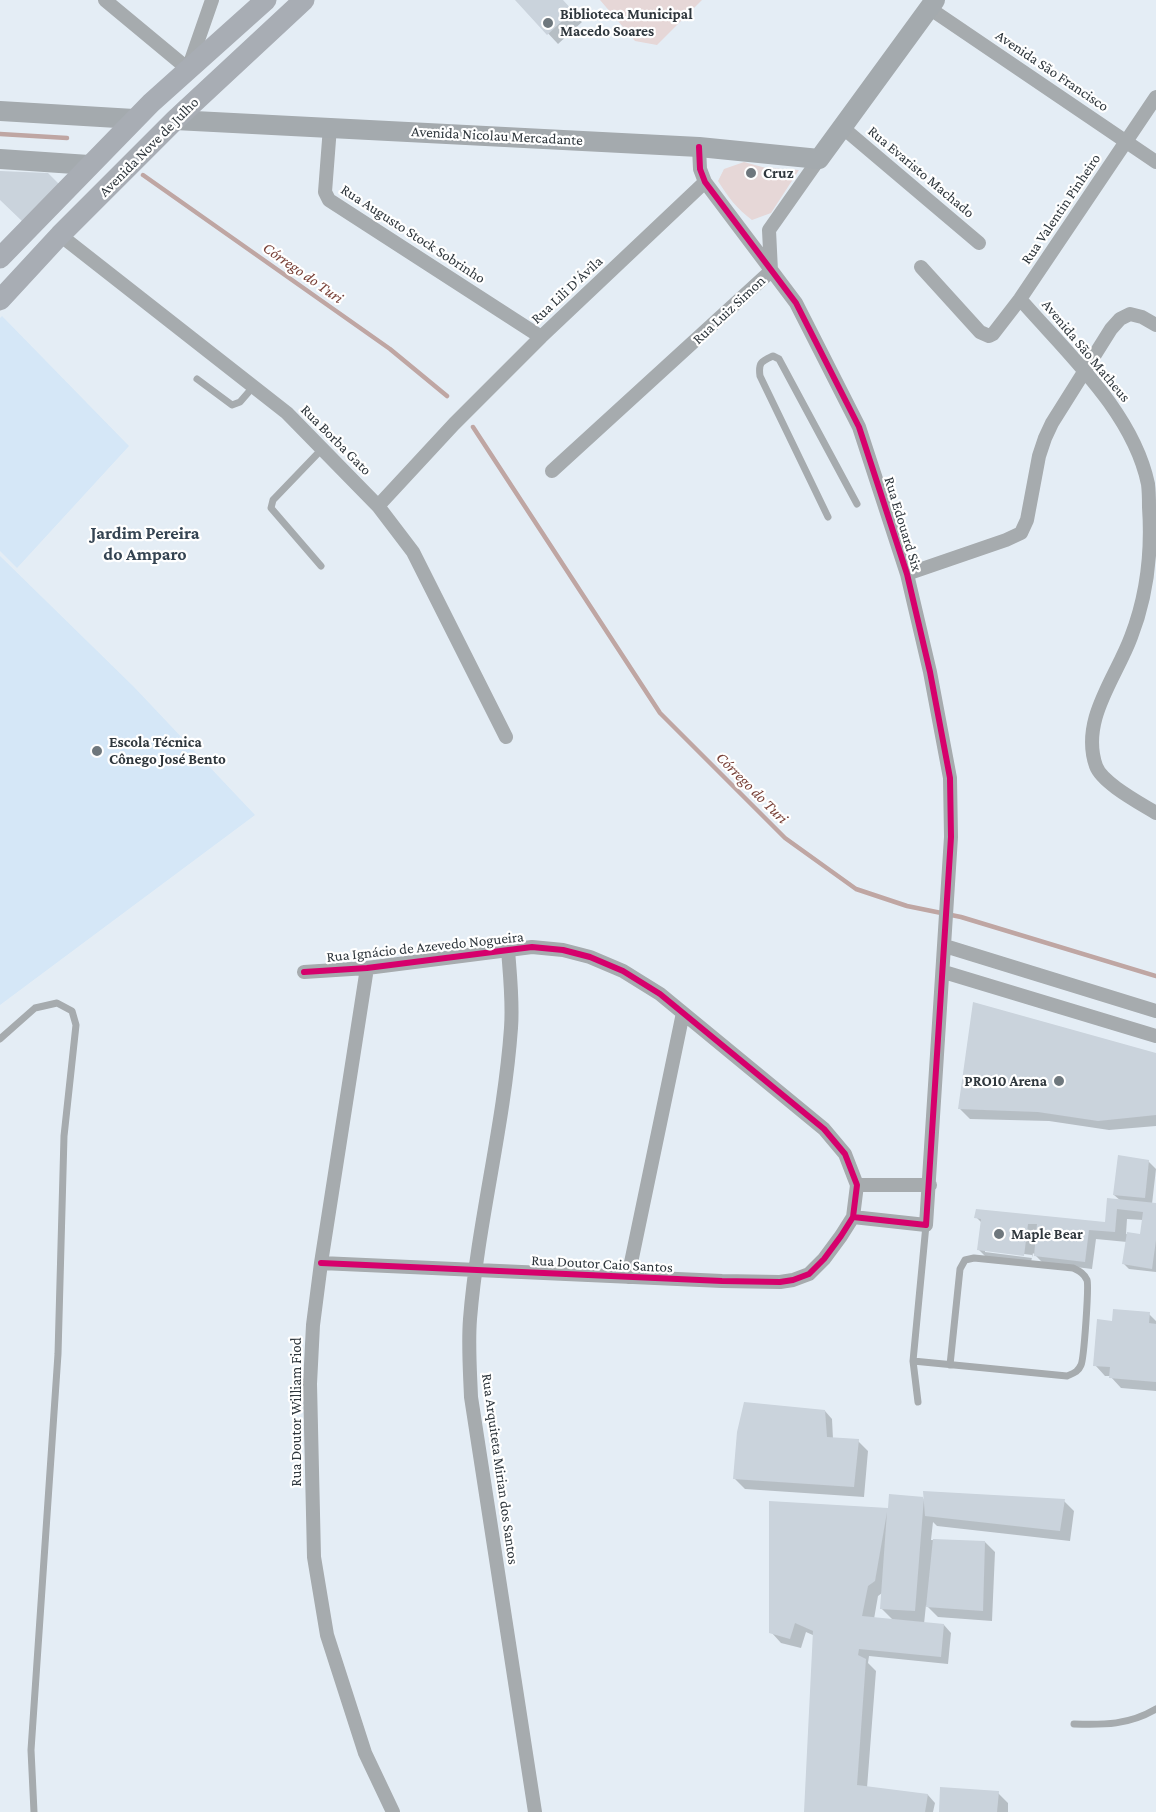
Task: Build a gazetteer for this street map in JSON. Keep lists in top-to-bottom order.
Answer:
{
  "streets": {
    "main road": ["Avenida Nicolau Mercadante", "Avenida Nove de Julho"],
    "street": [
      "Avenida São Francisco",
      "Rua Evaristo Machado",
      "Rua Valentin Pinheiro",
      "Rua Augusto Stock Sobrinho",
      "Rua Lili D'Ávila",
      "Rua Luiz Simon",
      "Avenida São Matheus",
      "Rua Borba Gato",
      "Rua Edouard Six",
      "Rua Ignácio de Azevedo Nogueira",
      "Rua Doutor Caio Santos",
      "Rua Doutor William Fiod",
      "Rua Arquiteta Mirian dos Santos"
    ]
  },
  "crossings": [
    ["Avenida São Francisco", "Rua Valentin Pinheiro"],
    ["Avenida Nicolau Mercadante", "Avenida Nove de Julho"],
    ["Avenida Nicolau Mercadante", "Rua Augusto Stock Sobrinho"],
    ["Avenida Nove de Julho", "Rua Borba Gato"],
    ["Rua Valentin Pinheiro", "Avenida São Matheus"],
    ["Rua Augusto Stock Sobrinho", "Rua Lili D'Ávila"],
    ["Rua Lili D'Ávila", "Rua Borba Gato"],
    ["Rua Lili D'Ávila", "Rua Edouard Six"],
    ["Rua Luiz Simon", "Rua Edouard Six"],
    ["Rua Ignácio de Azevedo Nogueira", "Rua Doutor Caio Santos"],
    ["Rua Ignácio de Azevedo Nogueira", "Rua Doutor William Fiod"],
    ["Rua Ignácio de Azevedo Nogueira", "Rua Arquiteta Mirian dos Santos"],
    ["Rua Doutor Caio Santos", "Rua Doutor William Fiod"],
    ["Rua Doutor Caio Santos", "Rua Arquiteta Mirian dos Santos"]
  ],
  "districts": ["Jardim Pereira do Amparo"],
  "water": ["Córrego do Turi"],
  "places": [
    "Biblioteca Municipal Macedo Soares",
    "Cruz",
    "Escola Técnica Cônego José Bento",
    "PRO10 Arena",
    "Maple Bear"
  ]
}
